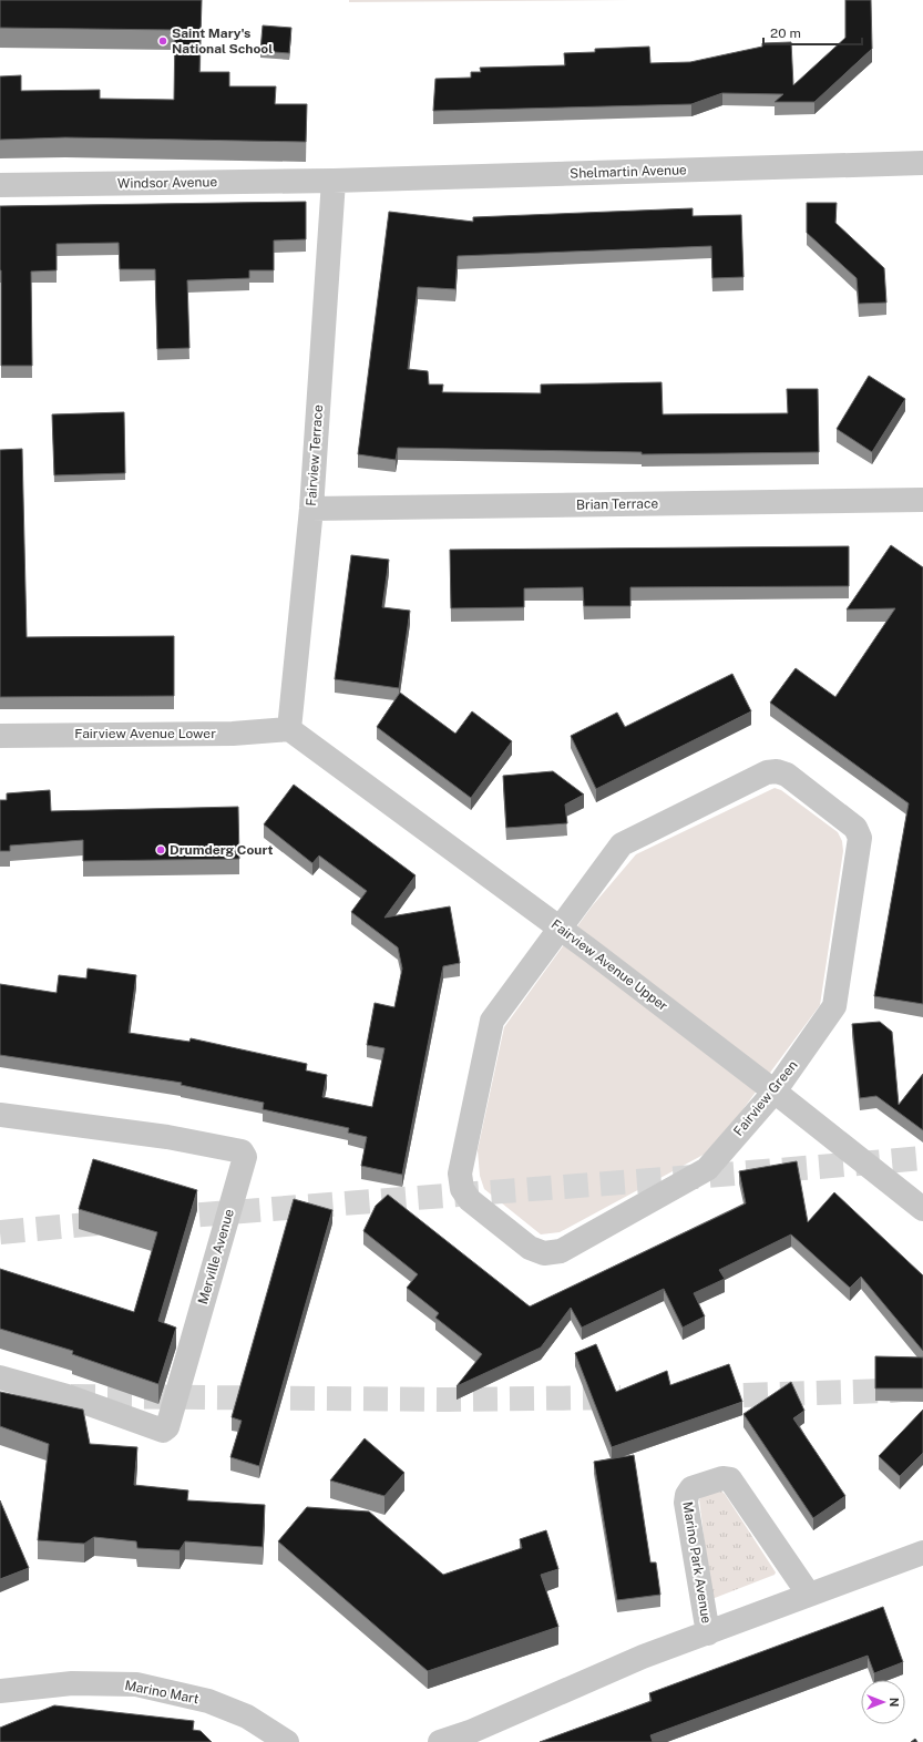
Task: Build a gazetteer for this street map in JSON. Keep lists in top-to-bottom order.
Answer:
{
  "streets": {
    "street": [
      "Shelmartin Avenue",
      "Windsor Avenue",
      "Fairview Terrace",
      "Brian Terrace",
      "Fairview Avenue Lower",
      "Fairview Avenue Upper",
      "Fairview Green",
      "Merville Avenue",
      "Marino Park Avenue",
      "Marino Mart"
    ]
  },
  "crossings": [
    ["Shelmartin Avenue", "Windsor Avenue"],
    ["Shelmartin Avenue", "Fairview Terrace"],
    ["Windsor Avenue", "Fairview Terrace"],
    ["Fairview Terrace", "Brian Terrace"],
    ["Fairview Terrace", "Fairview Avenue Lower"],
    ["Fairview Terrace", "Fairview Avenue Upper"],
    ["Fairview Avenue Lower", "Fairview Avenue Upper"],
    ["Fairview Avenue Upper", "Fairview Green"]
  ],
  "places": ["Saint Mary's National School", "Drumderg Court"],
  "scale_bar": "20 m",
  "north": "right"
}
